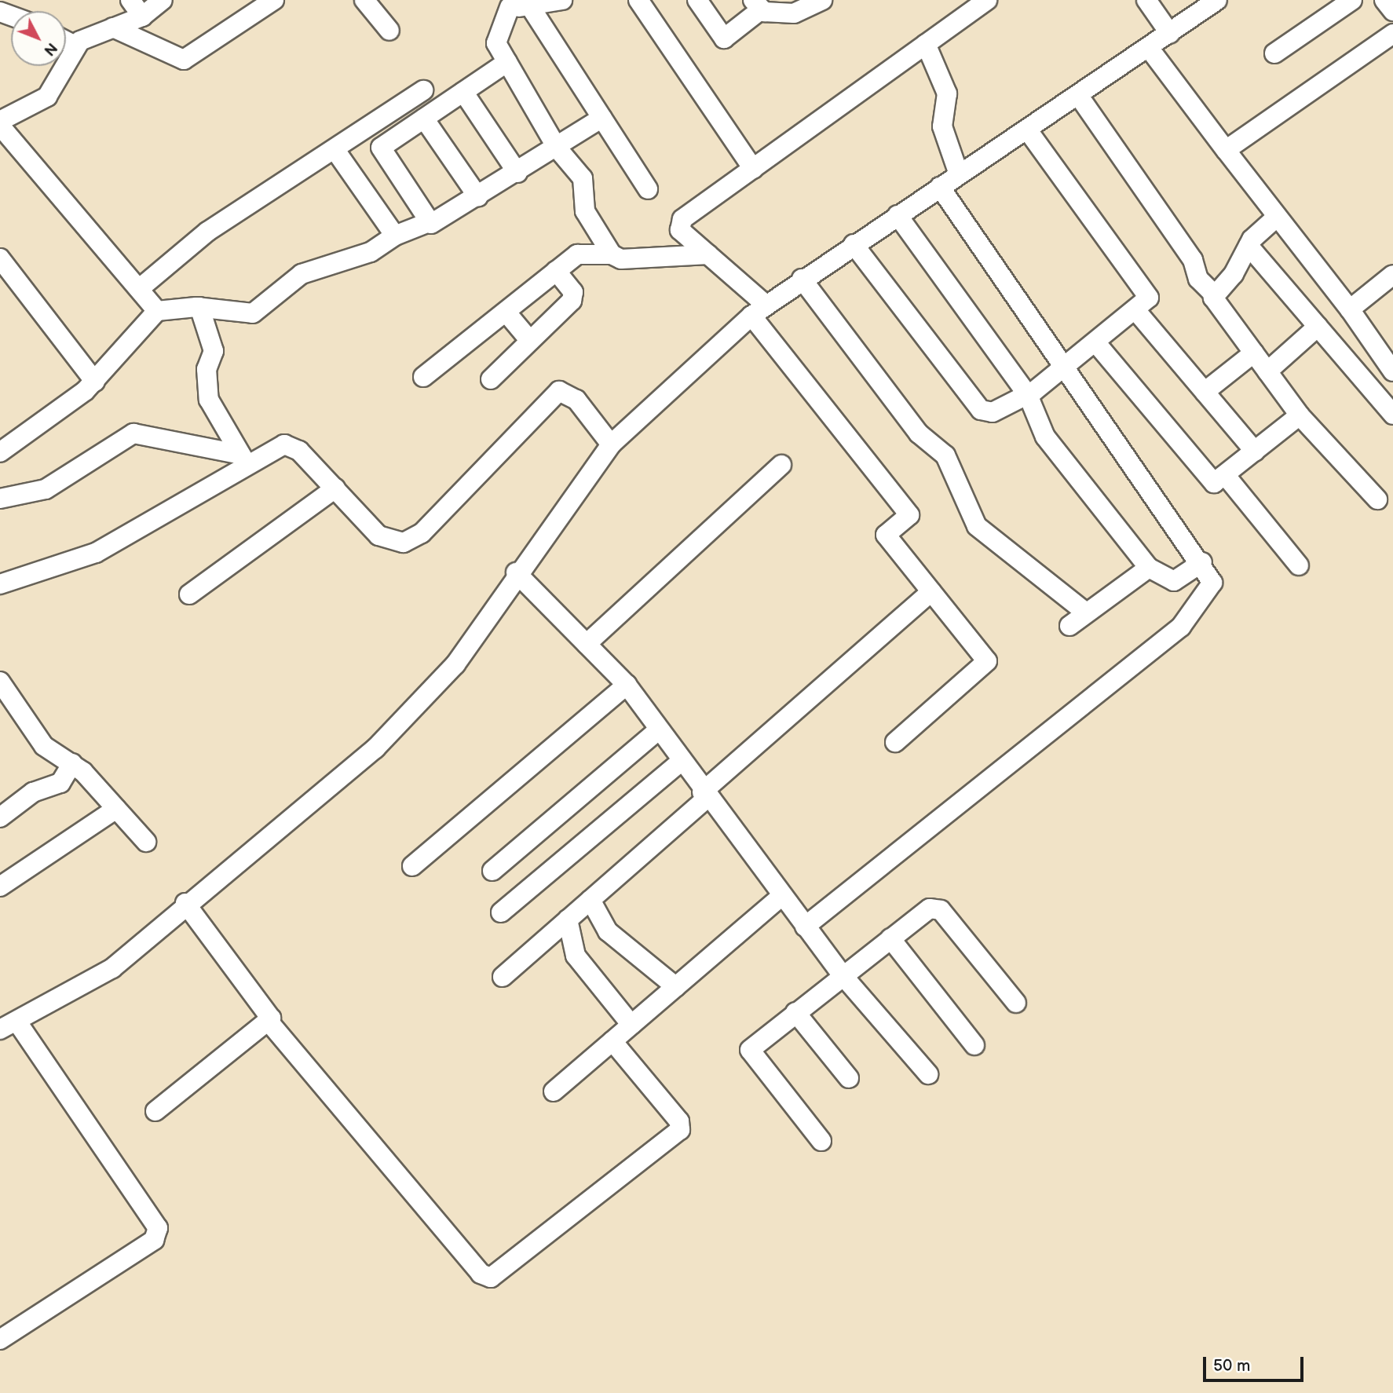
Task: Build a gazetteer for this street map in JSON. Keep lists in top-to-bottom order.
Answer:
{
  "scale_bar": "50 m",
  "north": "bottom right"
}
